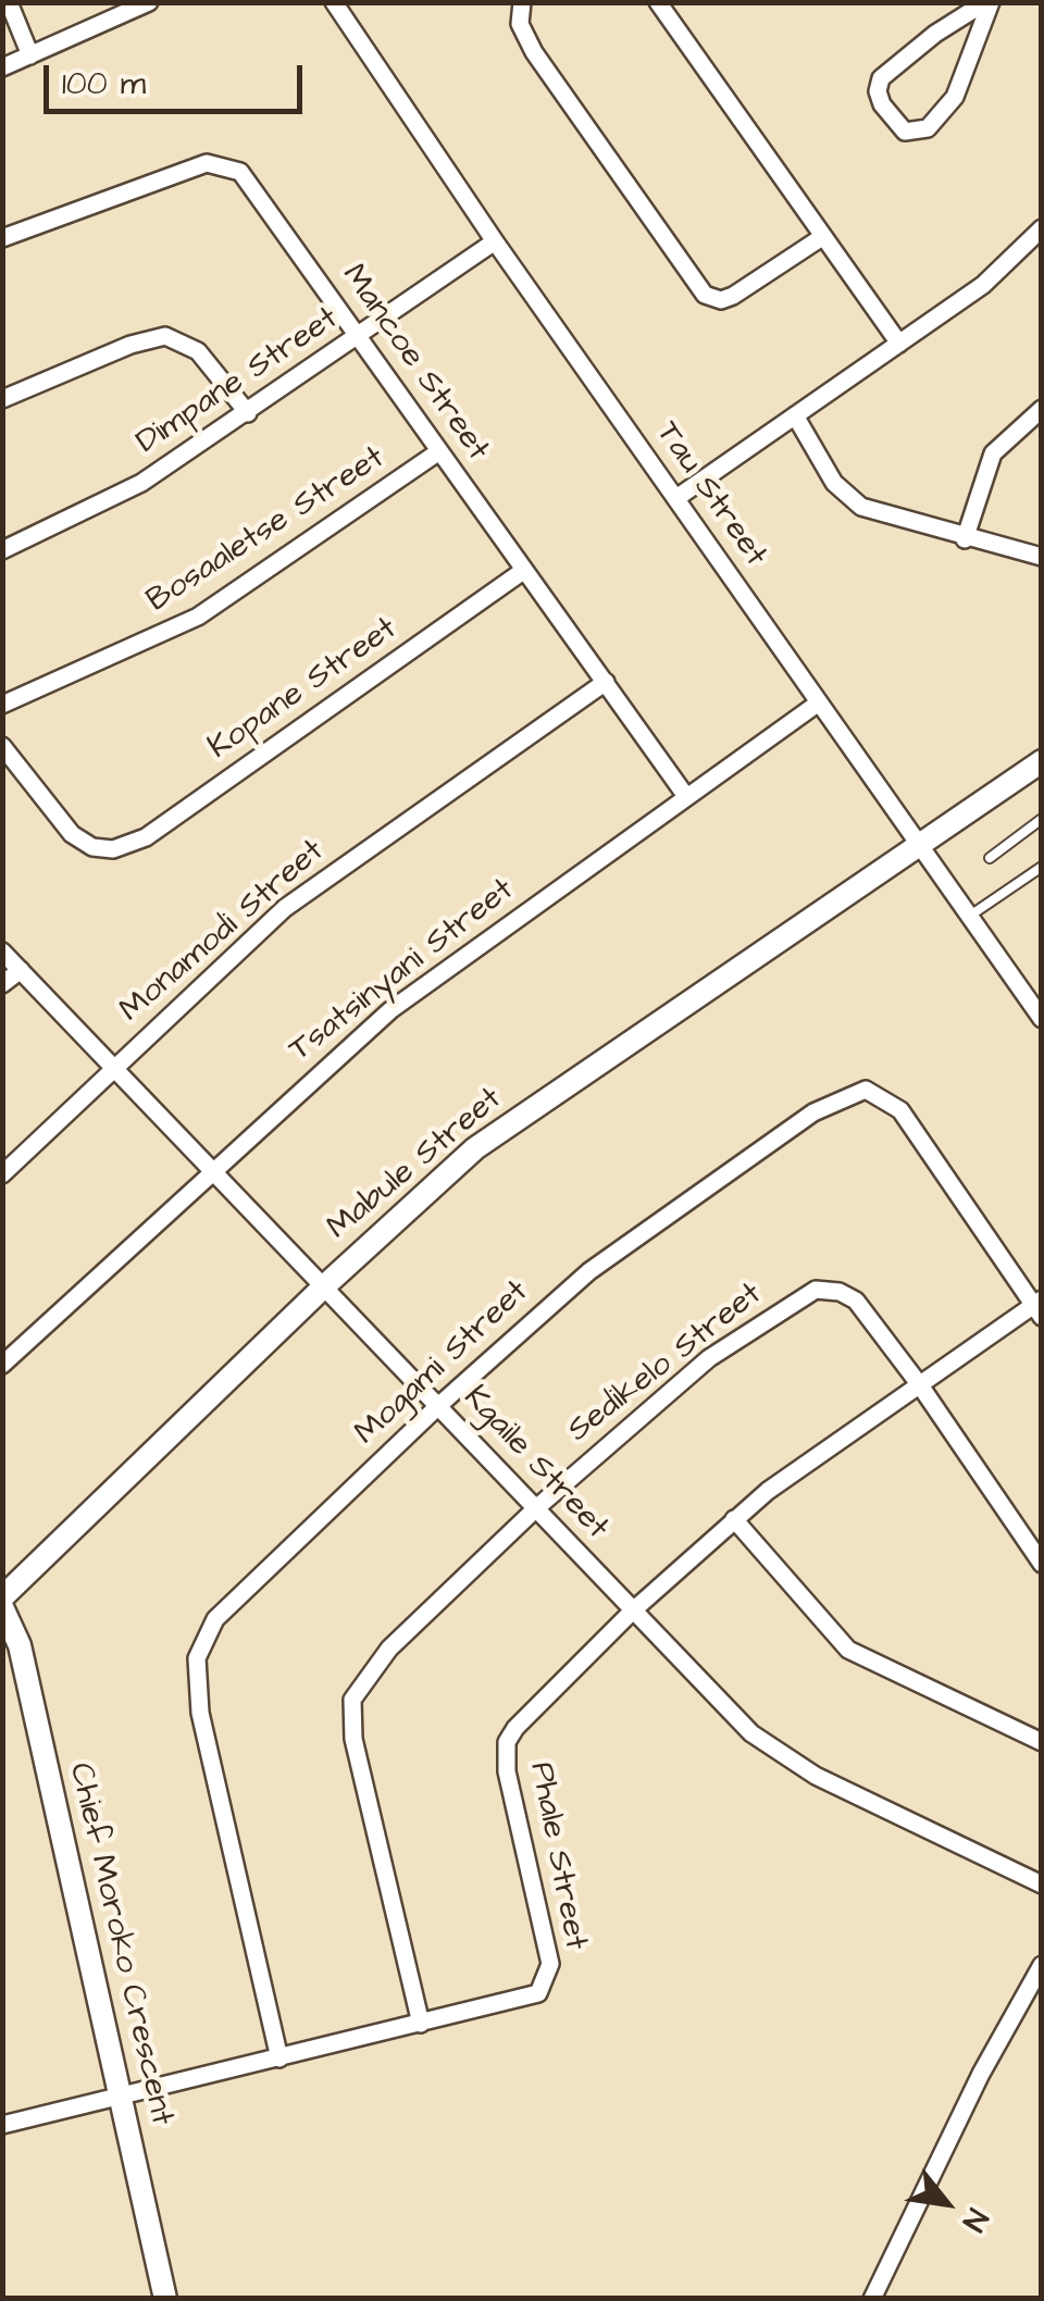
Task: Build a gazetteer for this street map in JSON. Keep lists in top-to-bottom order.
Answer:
{
  "streets": {
    "street": [
      "Mancoe Street",
      "Dimpane Street",
      "Tau Street",
      "Bosaaletse Street",
      "Kopane Street",
      "Monamodi Street",
      "Tsatsinyani Street",
      "Mabule Street",
      "Mogami Street",
      "Sedikelo Street",
      "Kgaile Street",
      "Phale Street",
      "Chief Moroko Crescent"
    ]
  },
  "crossings": [
    ["Mancoe Street", "Dimpane Street"],
    ["Mancoe Street", "Bosaaletse Street"],
    ["Mancoe Street", "Kopane Street"],
    ["Mancoe Street", "Monamodi Street"],
    ["Mancoe Street", "Tsatsinyani Street"],
    ["Dimpane Street", "Tau Street"],
    ["Tau Street", "Tsatsinyani Street"],
    ["Tau Street", "Mabule Street"],
    ["Monamodi Street", "Kgaile Street"],
    ["Tsatsinyani Street", "Kgaile Street"],
    ["Mabule Street", "Kgaile Street"],
    ["Mogami Street", "Kgaile Street"],
    ["Mogami Street", "Phale Street"],
    ["Sedikelo Street", "Kgaile Street"],
    ["Sedikelo Street", "Phale Street"],
    ["Kgaile Street", "Phale Street"],
    ["Phale Street", "Chief Moroko Crescent"]
  ],
  "scale_bar": "100 m",
  "north": "bottom right"
}
